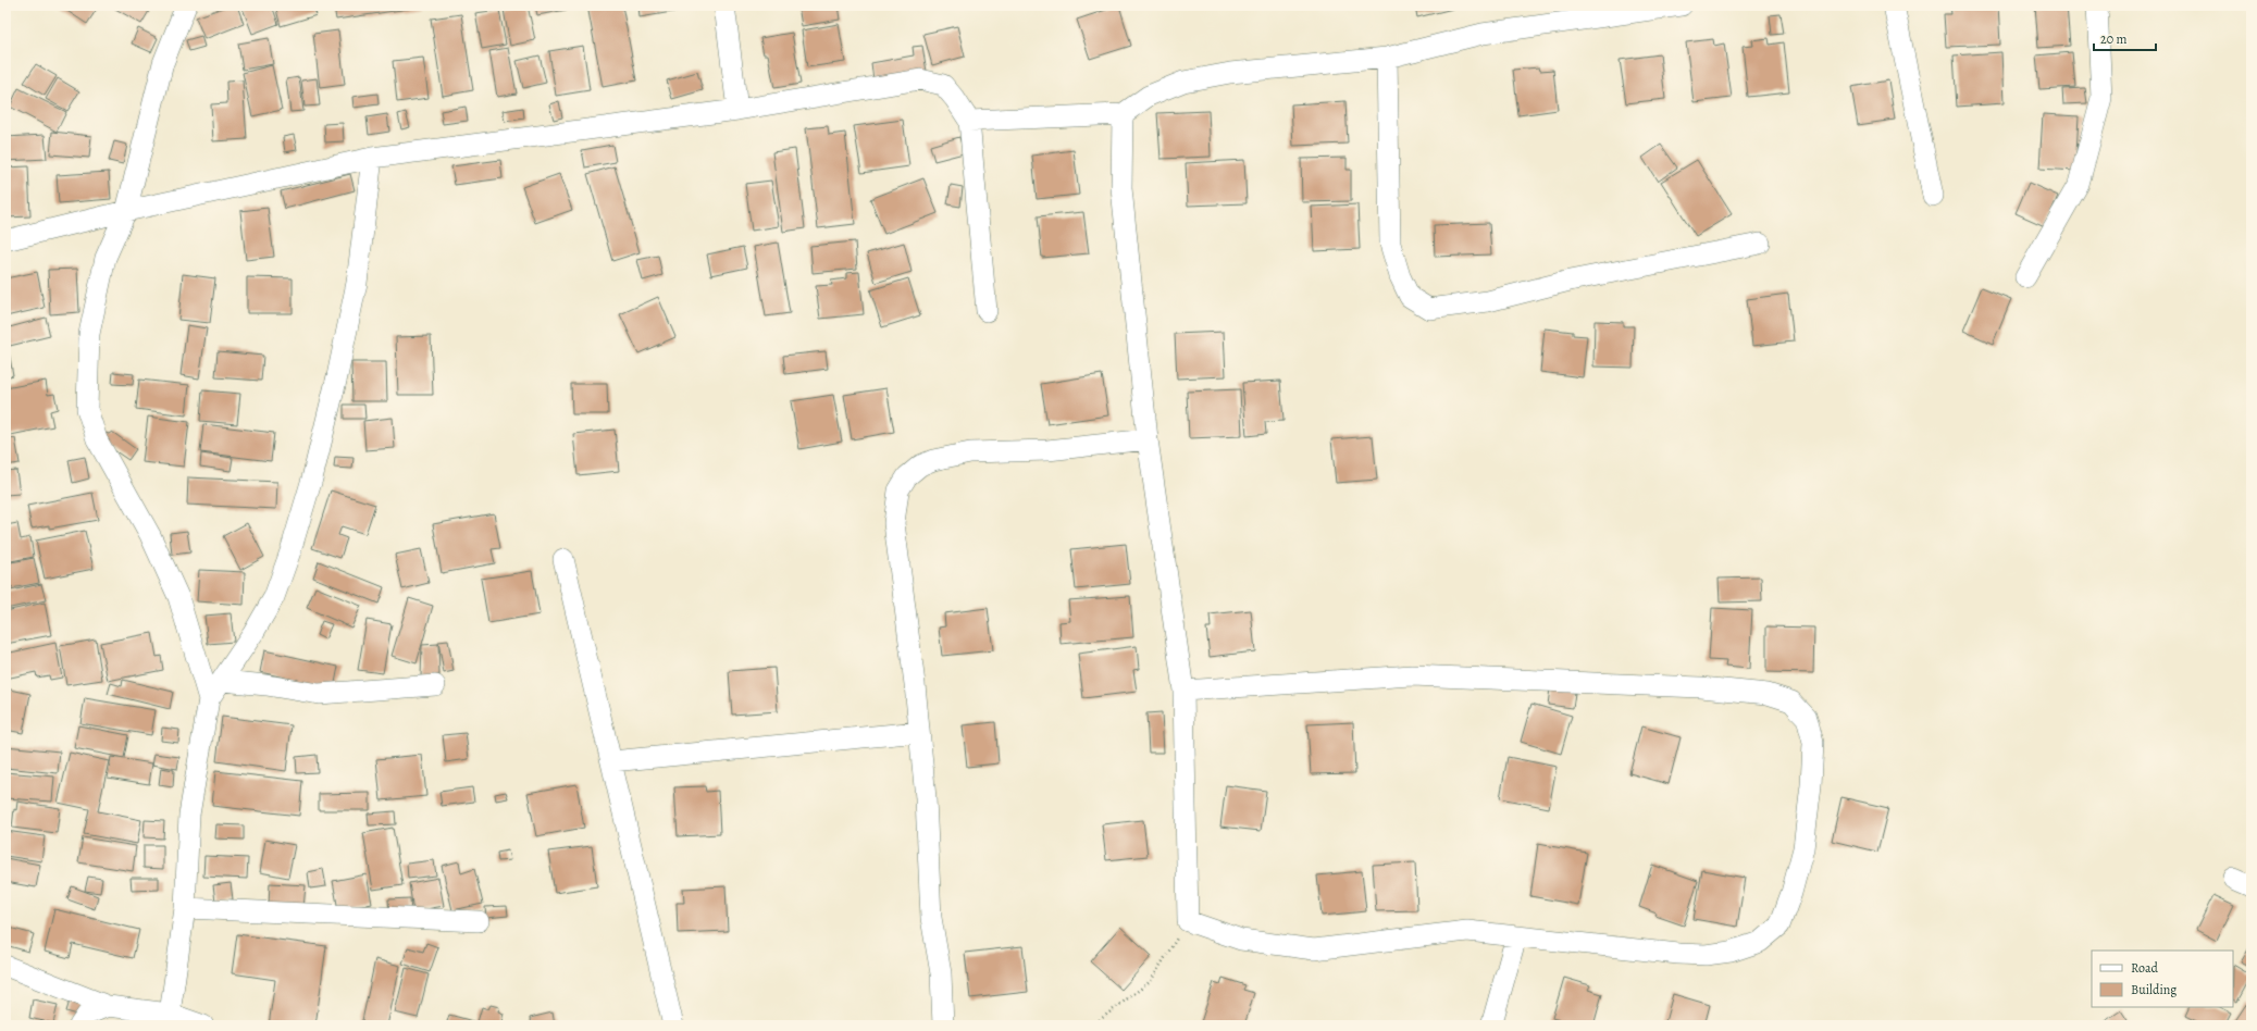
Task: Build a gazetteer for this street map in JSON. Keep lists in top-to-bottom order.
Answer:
{
  "legend": ["Road", "Building"],
  "scale_bar": "20 m"
}
